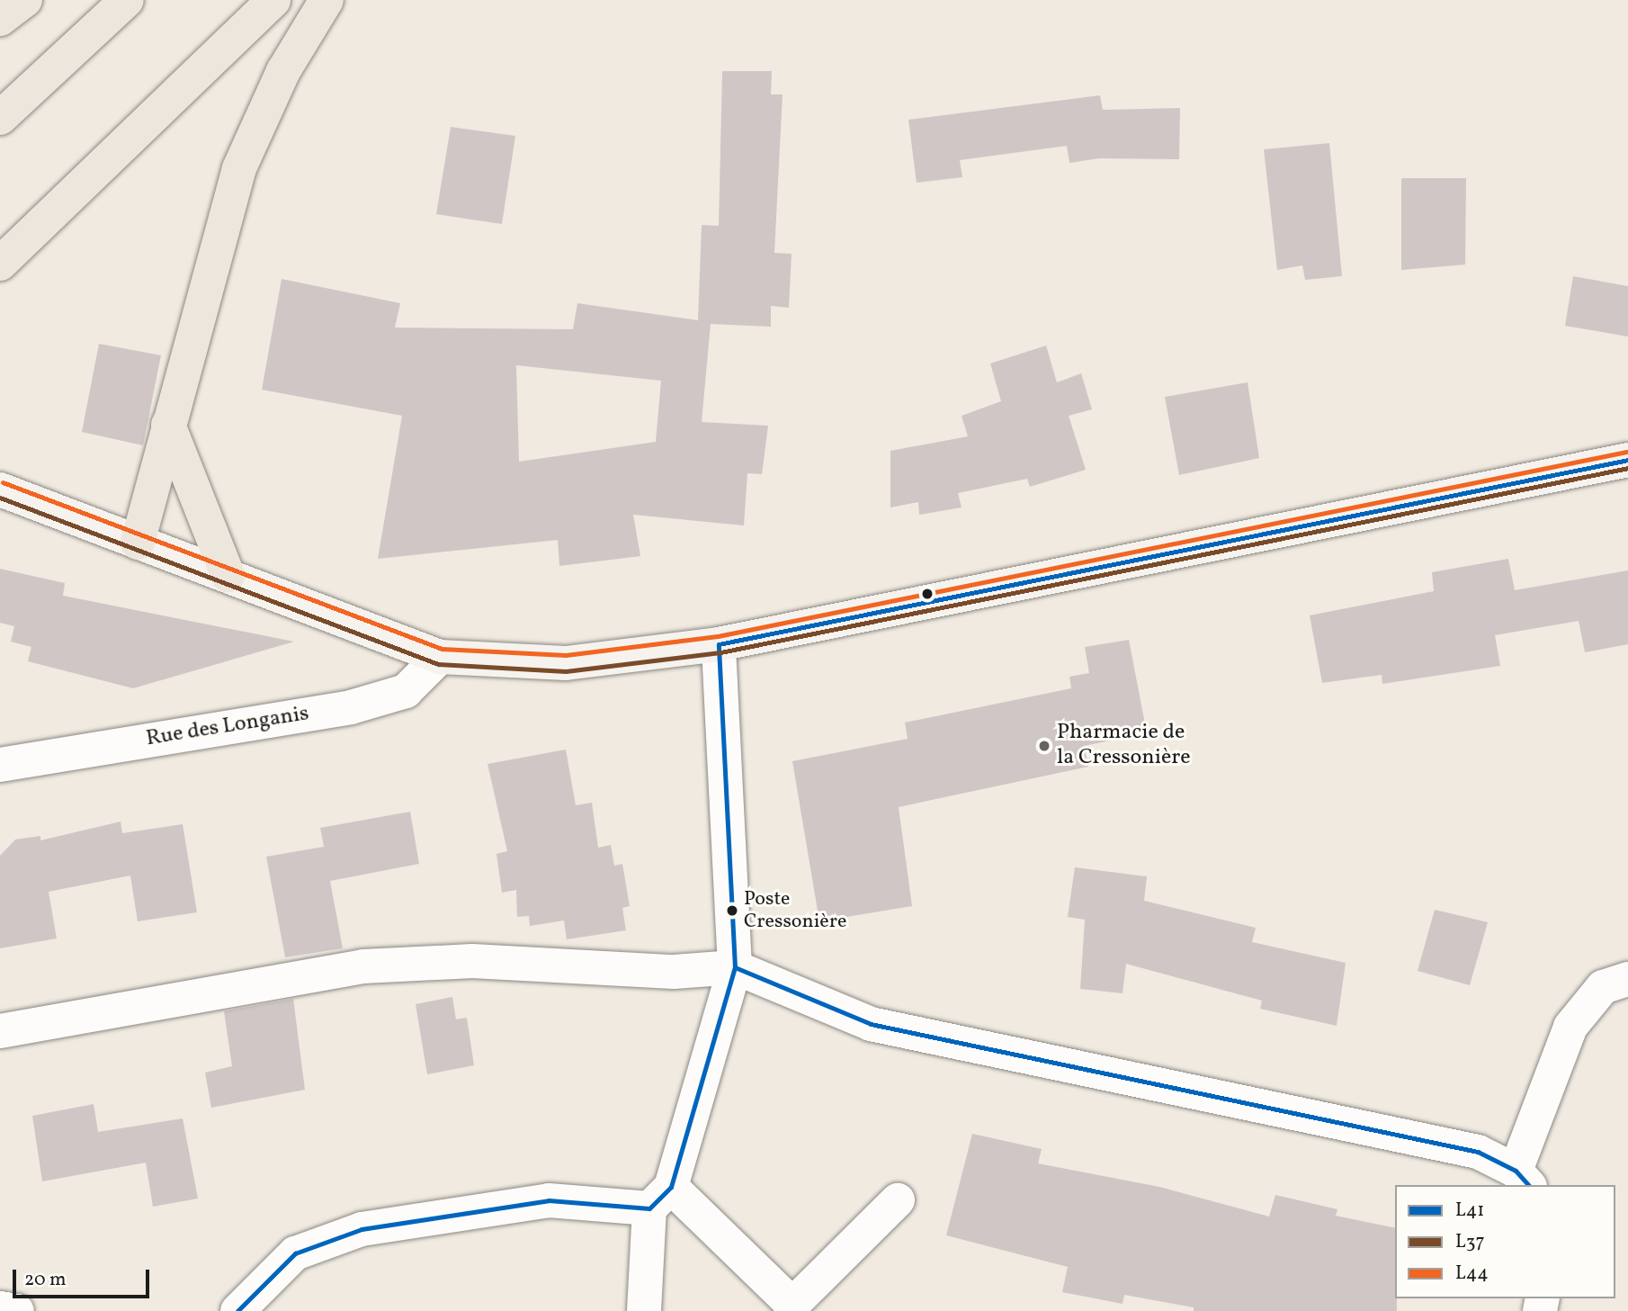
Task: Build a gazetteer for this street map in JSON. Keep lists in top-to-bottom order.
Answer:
{
  "streets": {
    "street": ["Rue des Longanis"]
  },
  "places": ["Pharmacie de la Cressonière", "Poste Cressonière"],
  "lines": ["transit line L44", "transit line L41", "transit line L37"],
  "legend": ["L41", "L37", "L44"],
  "scale_bar": "20 m"
}
